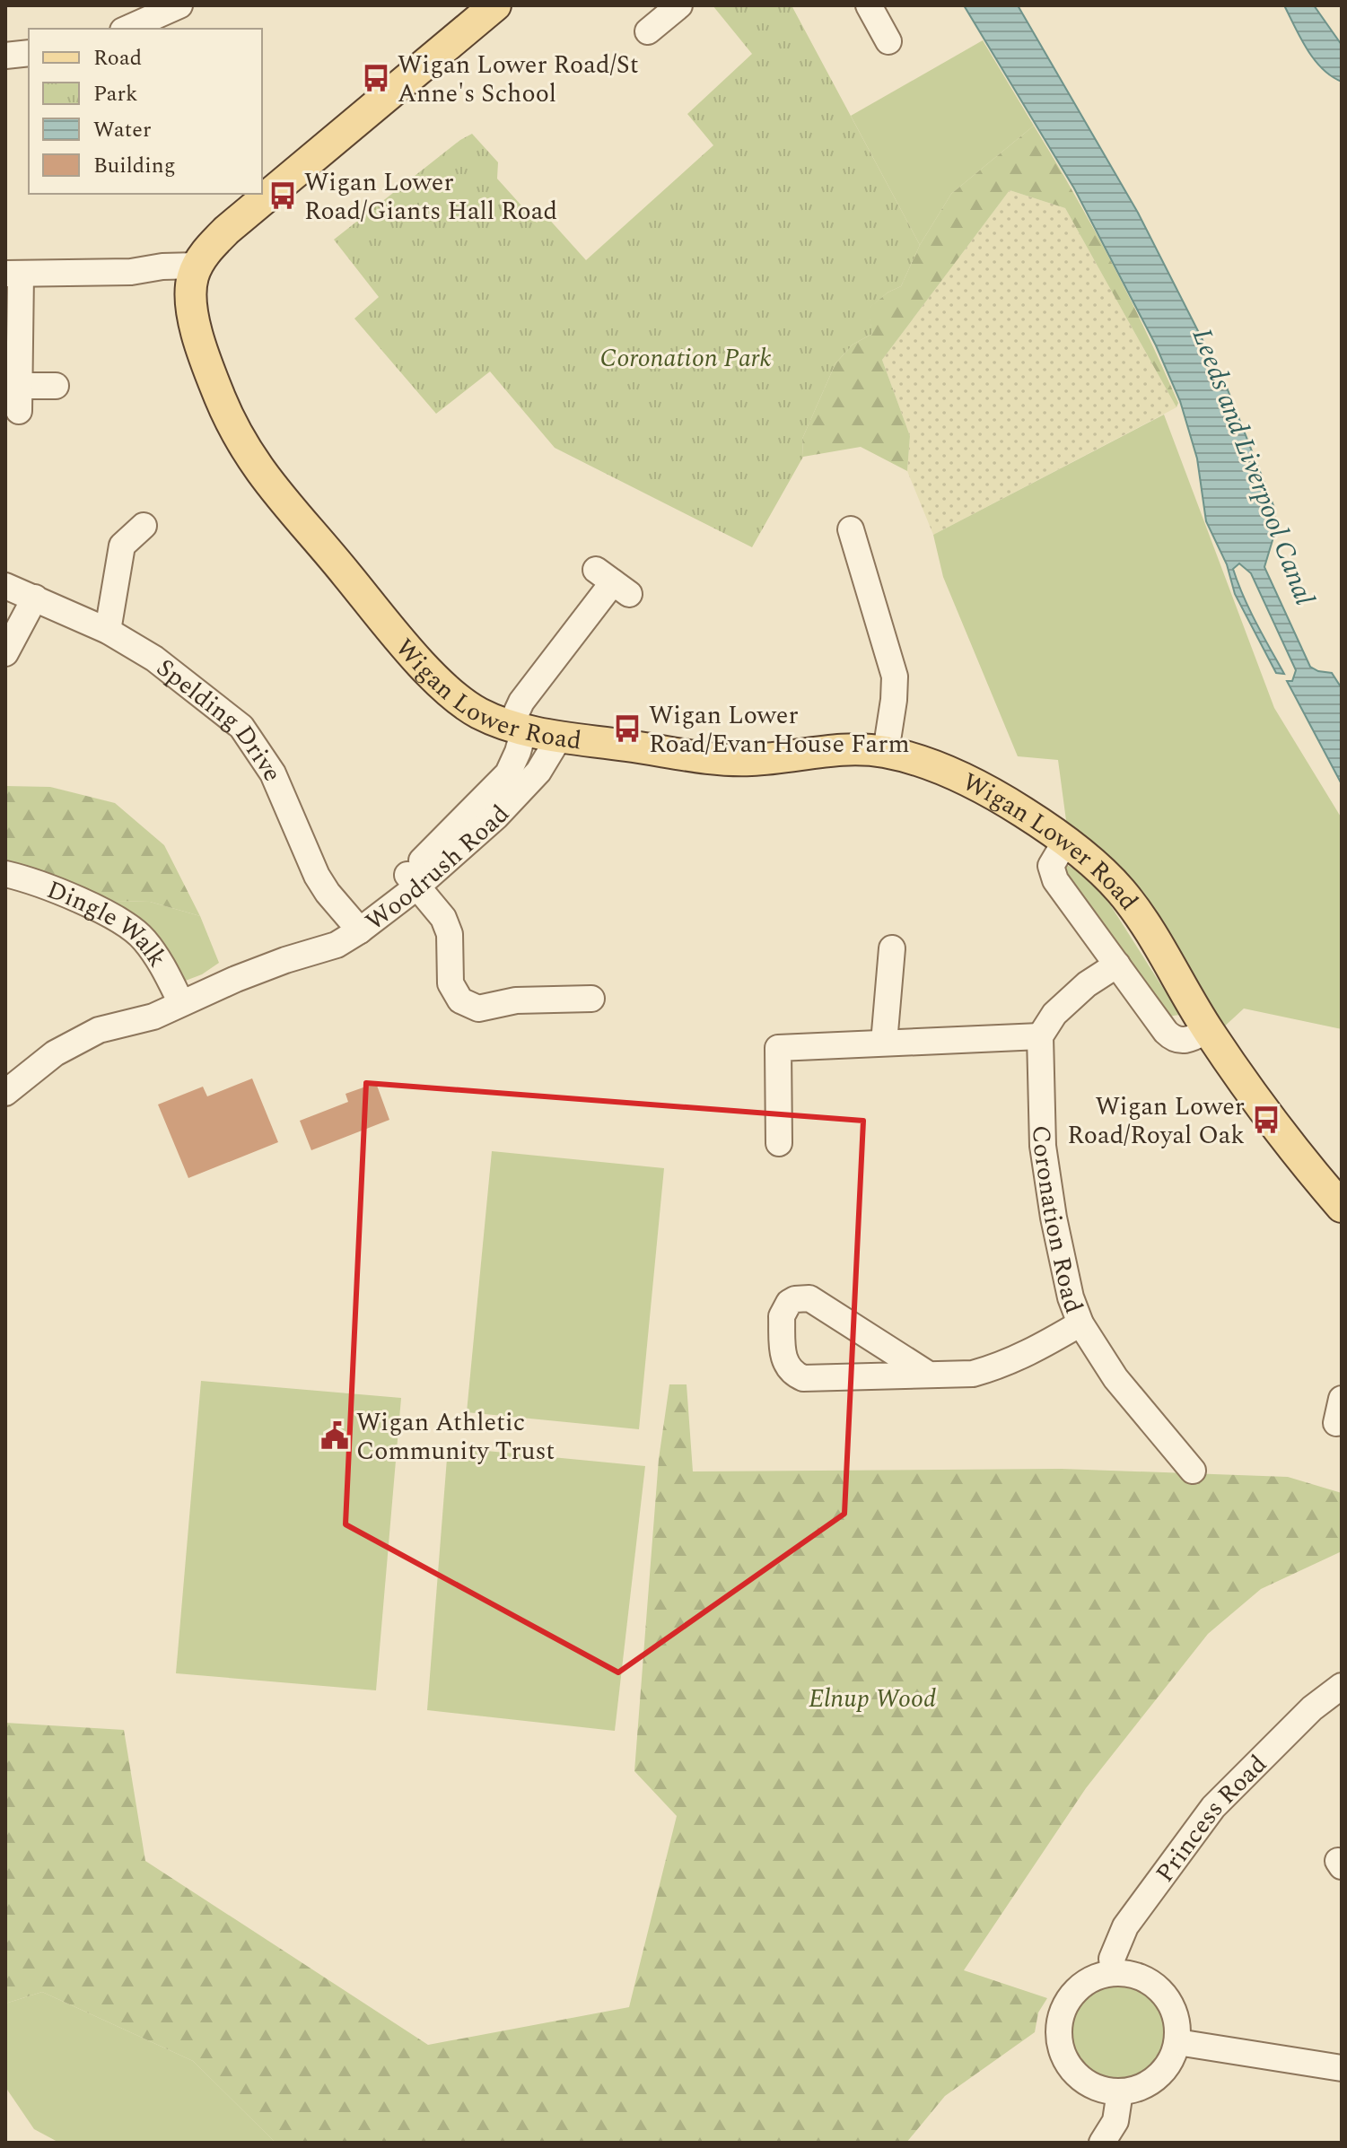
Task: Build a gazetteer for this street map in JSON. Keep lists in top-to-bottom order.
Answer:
{
  "streets": {
    "main road": ["Wigan Lower Road"],
    "street": [
      "Spelding Drive",
      "Woodrush Road",
      "Dingle Walk",
      "Coronation Road",
      "Princess Road"
    ]
  },
  "crossings": [
    ["Wigan Lower Road", "Woodrush Road"],
    ["Spelding Drive", "Woodrush Road"],
    ["Woodrush Road", "Dingle Walk"]
  ],
  "water": ["Leeds and Liverpool Canal"],
  "parks": ["Coronation Park", "Elnup Wood"],
  "places": {
    "bus stop": [
      "Wigan Lower Road/St Anne's School",
      "Wigan Lower Road/Giants Hall Road",
      "Wigan Lower Road/Evan House Farm",
      "Wigan Lower Road/Royal Oak"
    ],
    "public building": ["Wigan Athletic Community Trust"]
  },
  "legend": [
    "Road",
    "Park",
    "Water",
    "Building"
  ]
}
